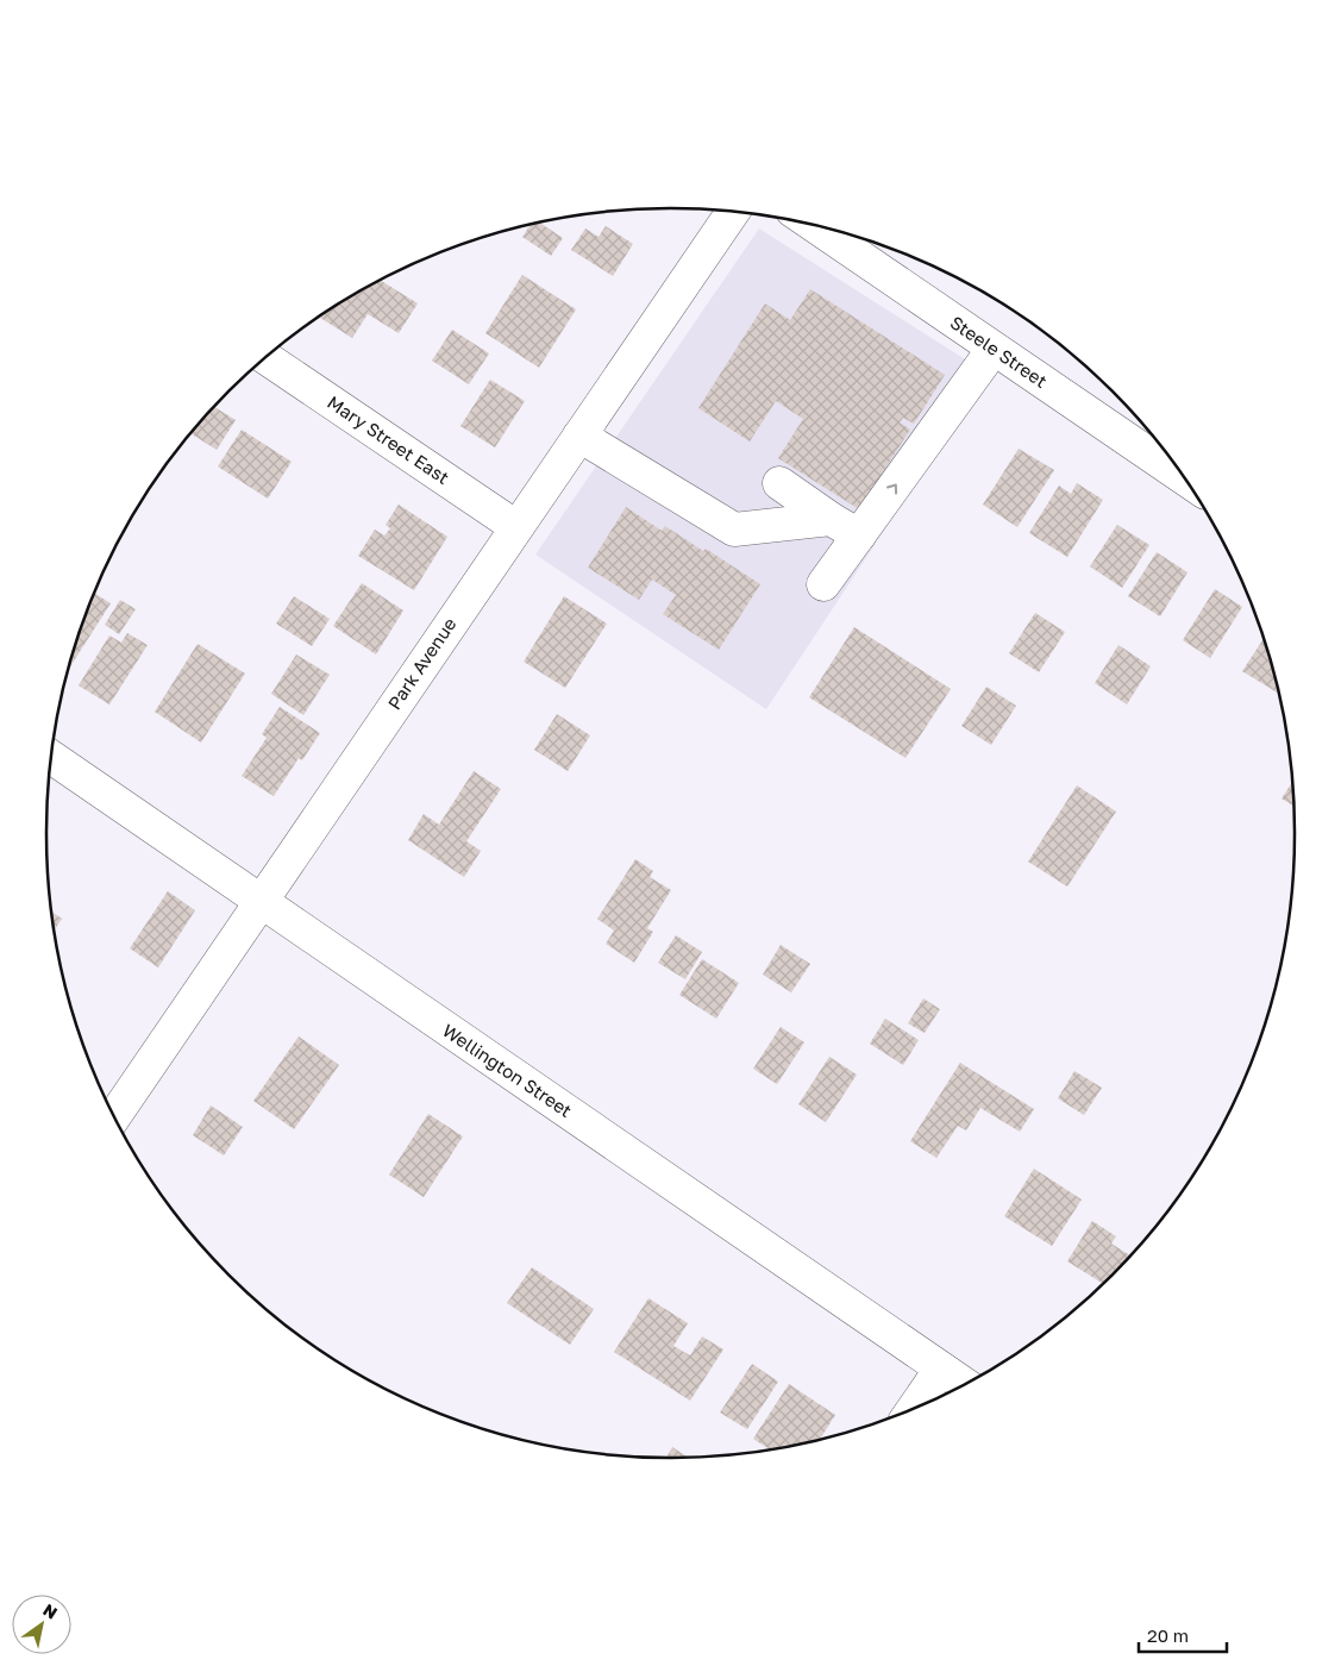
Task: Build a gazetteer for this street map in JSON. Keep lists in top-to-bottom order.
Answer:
{
  "streets": {
    "street": [
      "Steele Street",
      "Mary Street East",
      "Park Avenue",
      "Wellington Street"
    ]
  },
  "crossings": [
    ["Mary Street East", "Park Avenue"],
    ["Park Avenue", "Wellington Street"]
  ],
  "scale_bar": "20 m",
  "north": "top right"
}
